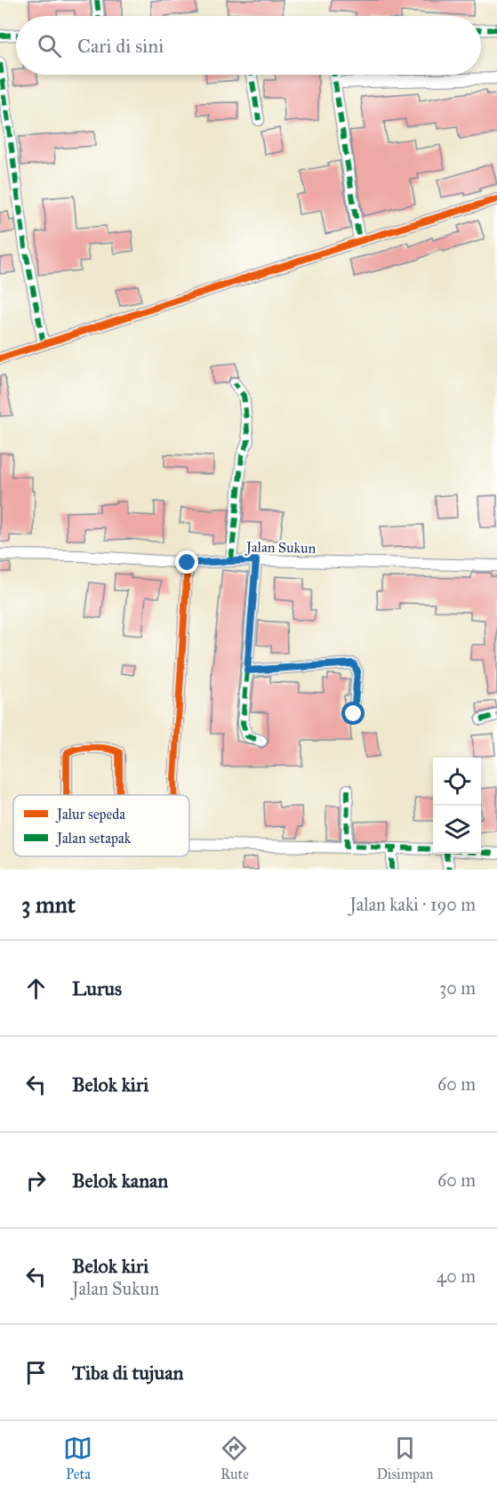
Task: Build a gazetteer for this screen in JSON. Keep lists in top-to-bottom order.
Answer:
{
  "streets": {
    "street": ["Jalan Sukun"]
  },
  "legend": ["Jalur sepeda", "Jalan setapak"],
  "page": {
    "search": "Cari di sini",
    "heading": ["3 mnt", "Jalan kaki · 190 m"],
    "list": [
      ["Lurus", "30 m"],
      ["Belok kiri", "60 m"],
      ["Belok kanan", "60 m"],
      ["Belok kiri", "Jalan Sukun", "40 m"],
      "Tiba di tujuan"
    ],
    "nav": ["Peta", "Rute", "Disimpan"]
  }
}
